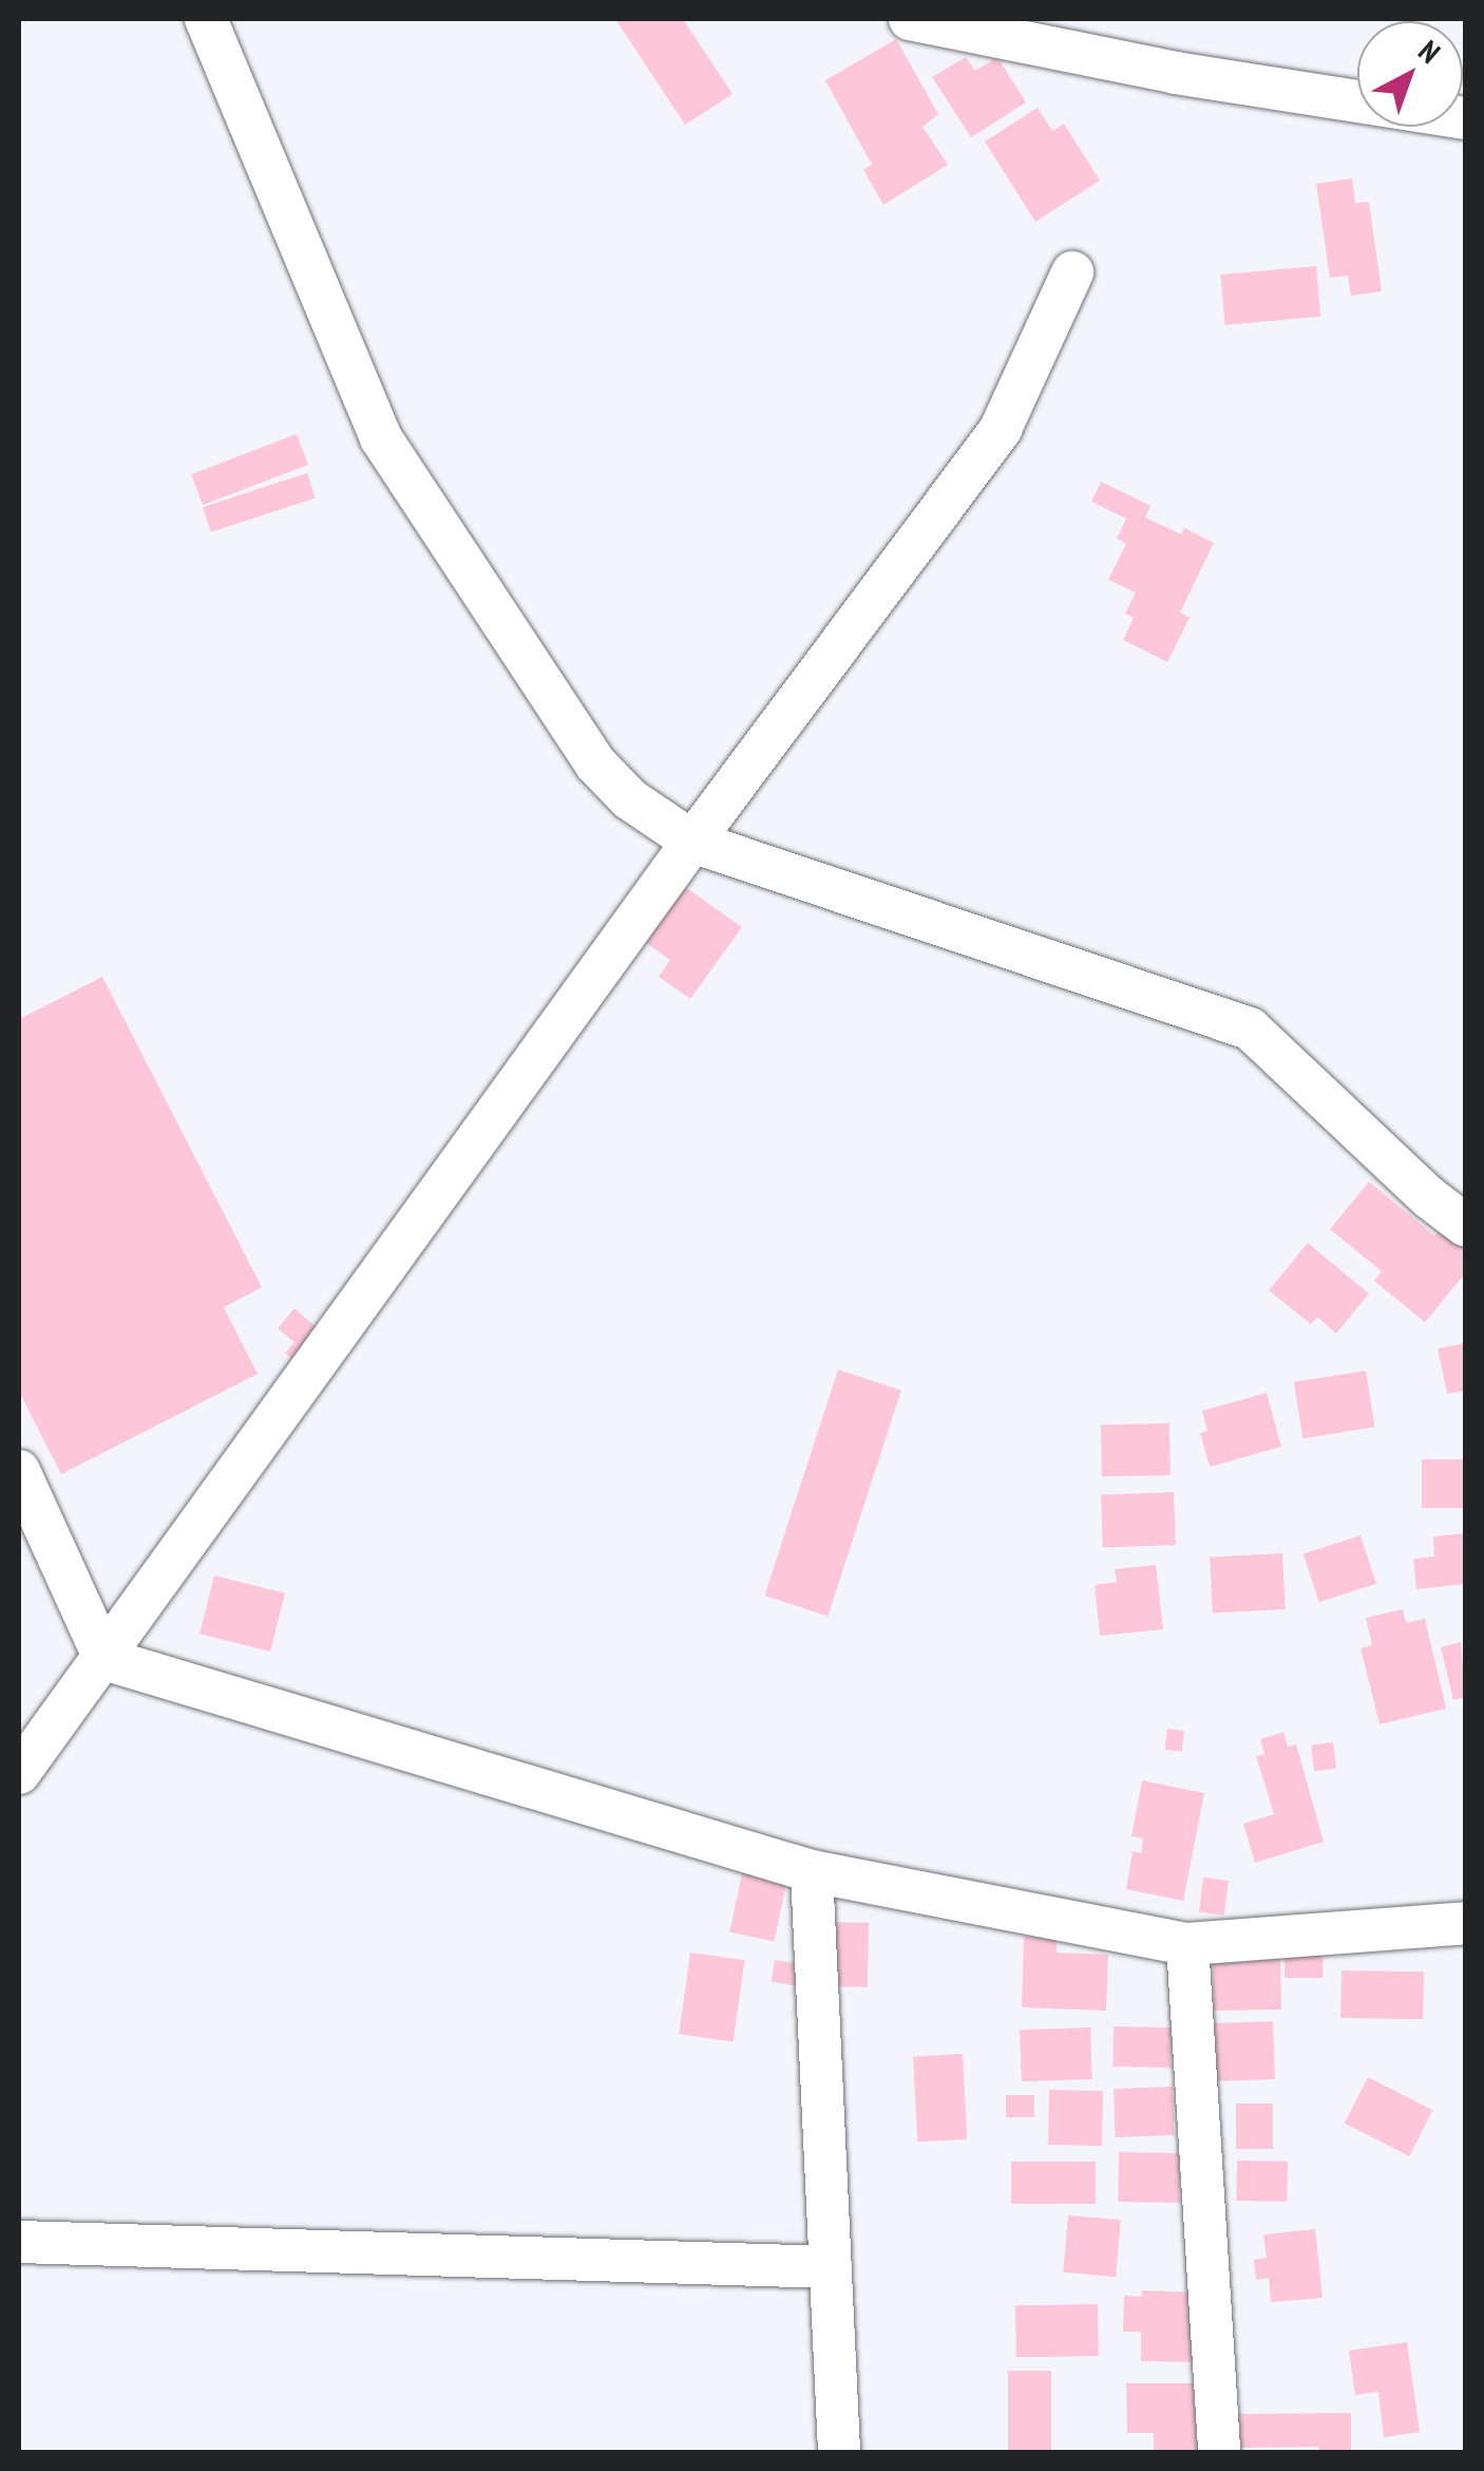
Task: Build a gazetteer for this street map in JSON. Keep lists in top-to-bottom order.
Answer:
{
  "north": "top right"
}
